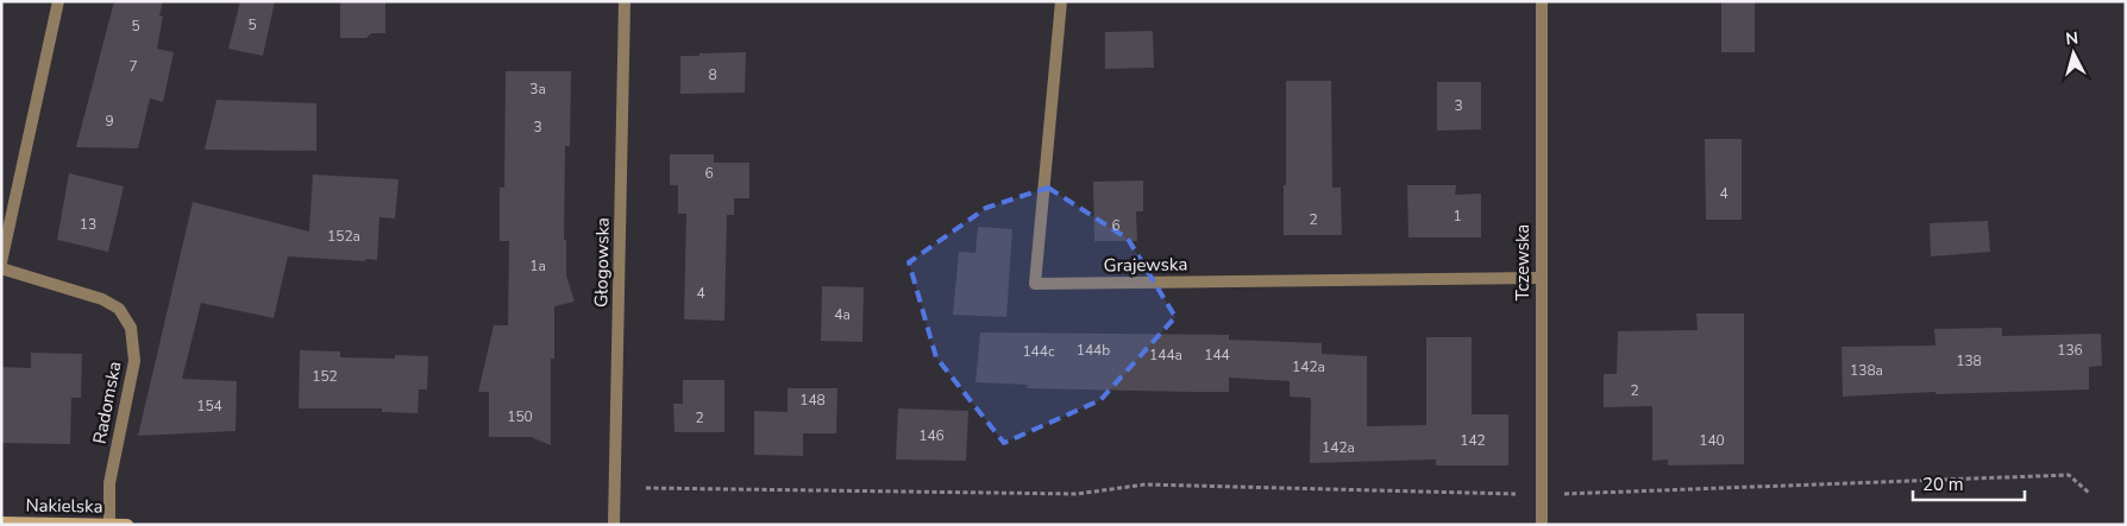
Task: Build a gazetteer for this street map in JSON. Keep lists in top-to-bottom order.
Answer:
{
  "streets": {
    "main road": ["Nakielska"],
    "street": [
      "Głogowska",
      "Tczewska",
      "Grajewska",
      "Radomska"
    ]
  },
  "crossings": [
    ["Tczewska", "Grajewska"],
    ["Radomska", "Nakielska"]
  ],
  "house_numbers": [
    "5",
    "5",
    "7",
    "8",
    "3a",
    "3",
    "9",
    "3",
    "6",
    "4",
    "1",
    "2",
    "13",
    "6",
    "152a",
    "1a",
    "4",
    "4a",
    "144b",
    "136",
    "144c",
    "144a",
    "144",
    "138",
    "142a",
    "138a",
    "152",
    "2",
    "148",
    "154",
    "150",
    "2",
    "146",
    "142",
    "140",
    "142a"
  ],
  "scale_bar": "20 m",
  "north": "top"
}
